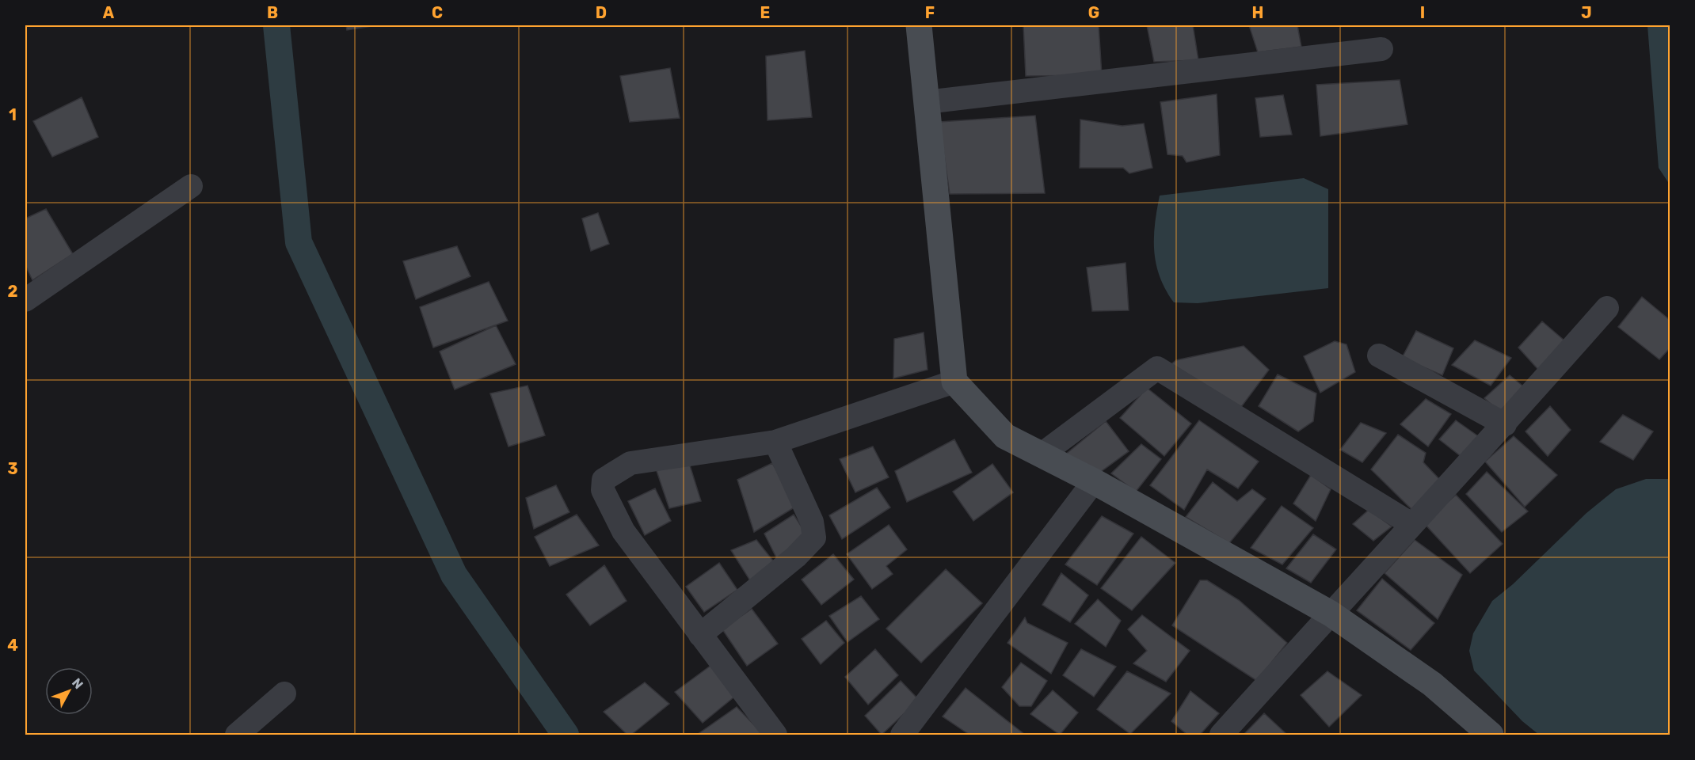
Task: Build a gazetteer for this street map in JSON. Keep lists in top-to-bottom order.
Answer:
{
  "north": "top right",
  "grid": {
    "columns": [
      "A",
      "B",
      "C",
      "D",
      "E",
      "F",
      "G",
      "H",
      "I",
      "J"
    ],
    "rows": [
      "1",
      "2",
      "3",
      "4"
    ]
  }
}
